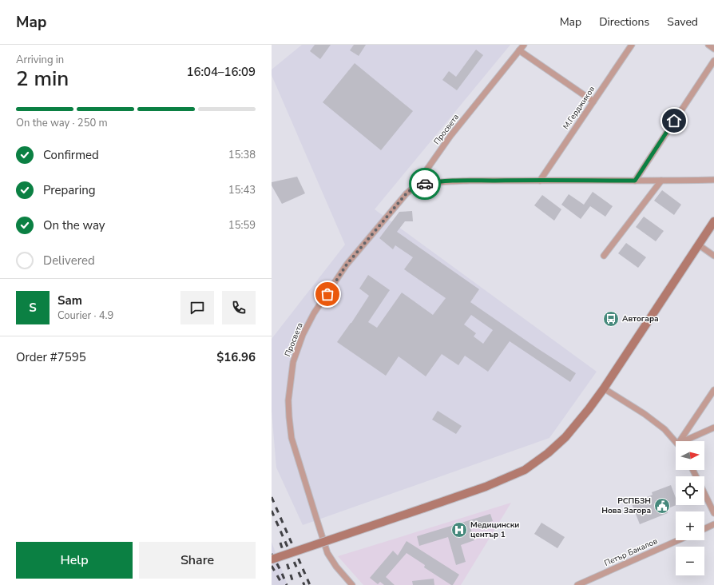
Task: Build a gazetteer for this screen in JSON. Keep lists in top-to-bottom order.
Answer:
{
  "streets": {
    "street": ["М.Герджиков", "Просвета", "Петър Бакалов"]
  },
  "places": {
    "bus stop": ["Автогара"],
    "public building": ["РСПБЗН Нова Загора"],
    "hospital": ["Медицински център 1"]
  },
  "north": "right",
  "page": {
    "header": "Map",
    "nav": ["Map", "Directions", "Saved"],
    "heading": ["2 min", "Arriving in", "16:04–16:09"],
    "panel": [
      "Sam",
      "Courier · 4.9",
      "Order #7595",
      "$16.96"
    ],
    "bar": "On the way · 250 m",
    "list": [
      ["Confirmed", "15:38"],
      ["Preparing", "15:43"],
      ["On the way", "15:59"],
      "Delivered"
    ],
    "round": "S",
    "map_buttons": ["+", "−"],
    "buttons": ["Help", "Share"]
  }
}
